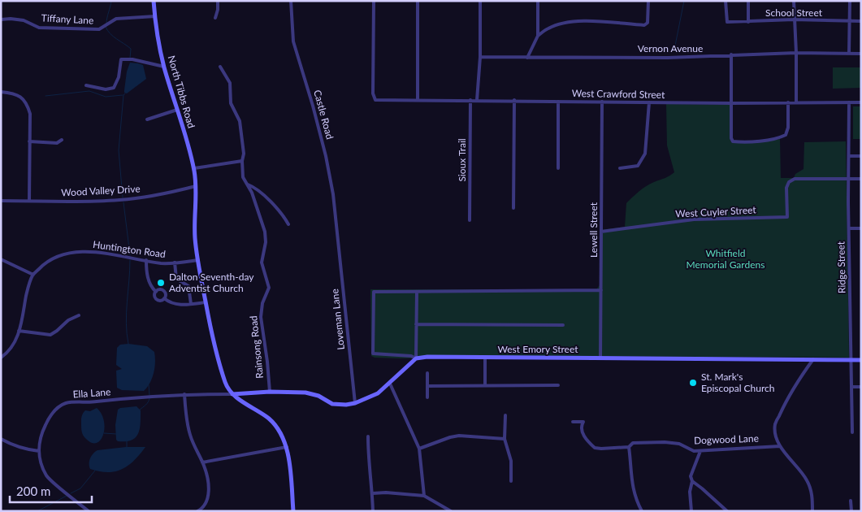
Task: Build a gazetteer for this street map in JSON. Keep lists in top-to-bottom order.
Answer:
{
  "streets": {
    "street": [
      "School Street",
      "Tiffany Lane",
      "Vernon Avenue",
      "North Tibbs Road",
      "West Crawford Street",
      "Castle Road",
      "Sioux Trail",
      "Wood Valley Drive",
      "West Cuyler Street",
      "Lewell Street",
      "Huntington Road",
      "Ridge Street",
      "Loveman Lane",
      "Rainsong Road",
      "West Emory Street",
      "Ella Lane",
      "Dogwood Lane"
    ]
  },
  "crossings": [
    ["Tiffany Lane", "North Tibbs Road"],
    ["North Tibbs Road", "Wood Valley Drive"],
    ["North Tibbs Road", "Huntington Road"],
    ["North Tibbs Road", "Ella Lane"],
    ["West Crawford Street", "Sioux Trail"],
    ["West Crawford Street", "Lewell Street"],
    ["West Crawford Street", "Ridge Street"],
    ["Castle Road", "Loveman Lane"],
    ["West Cuyler Street", "Lewell Street"],
    ["West Cuyler Street", "Ridge Street"],
    ["Lewell Street", "West Emory Street"],
    ["Ridge Street", "West Emory Street"]
  ],
  "parks": ["Whitfield Memorial Gardens"],
  "places": ["Dalton Seventh-day Adventist Church", "St. Mark's Episcopal Church"],
  "scale_bar": "200 m"
}
